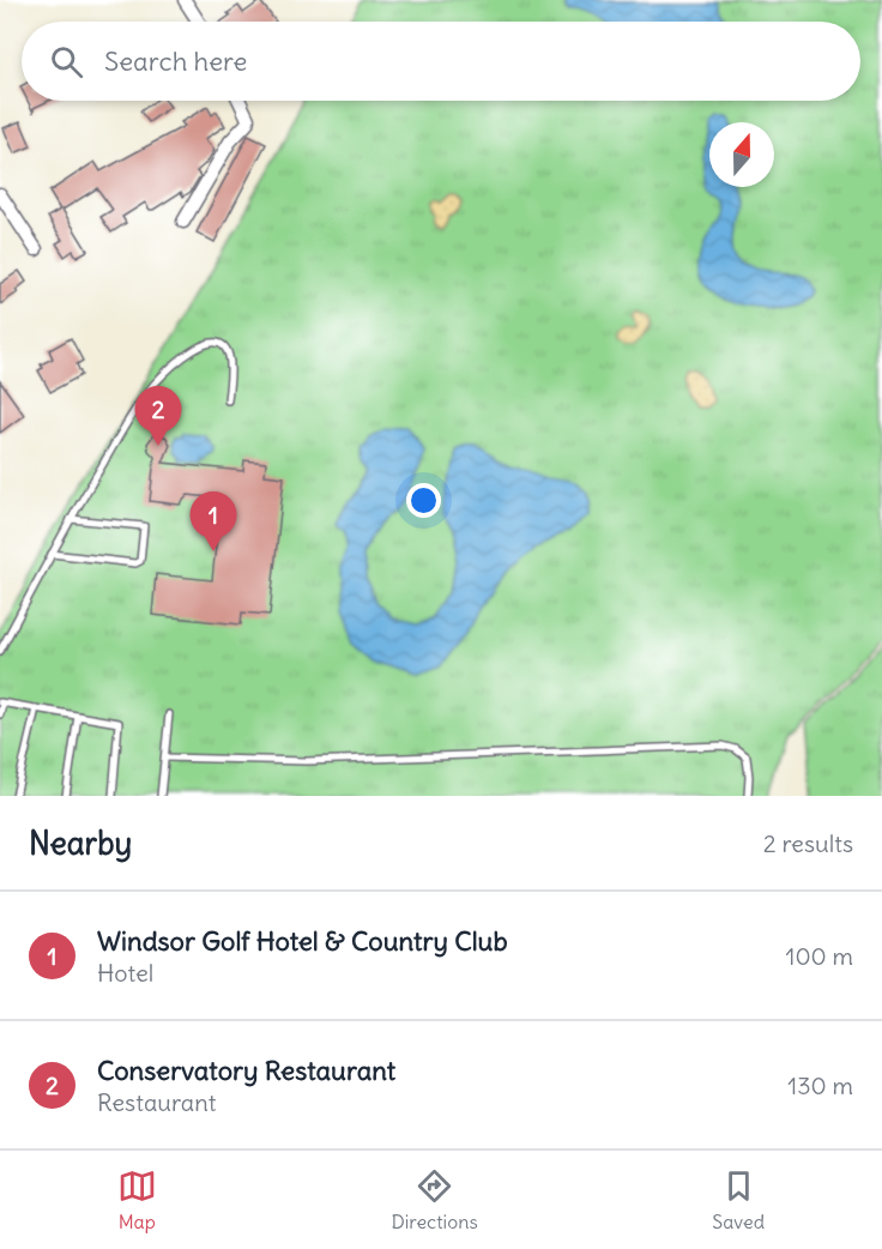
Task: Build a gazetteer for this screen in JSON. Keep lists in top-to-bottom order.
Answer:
{
  "north": "top",
  "page": {
    "search": "Search here",
    "pins": ["2", "1"],
    "heading": ["Nearby", "2 results"],
    "list": [
      {
        "mark": "1",
        "name": "Windsor Golf Hotel & Country Club",
        "note": "Hotel",
        "value": "100 m"
      },
      {
        "mark": "2",
        "name": "Conservatory Restaurant",
        "note": "Restaurant",
        "value": "130 m"
      }
    ],
    "nav": ["Map", "Directions", "Saved"]
  }
}
